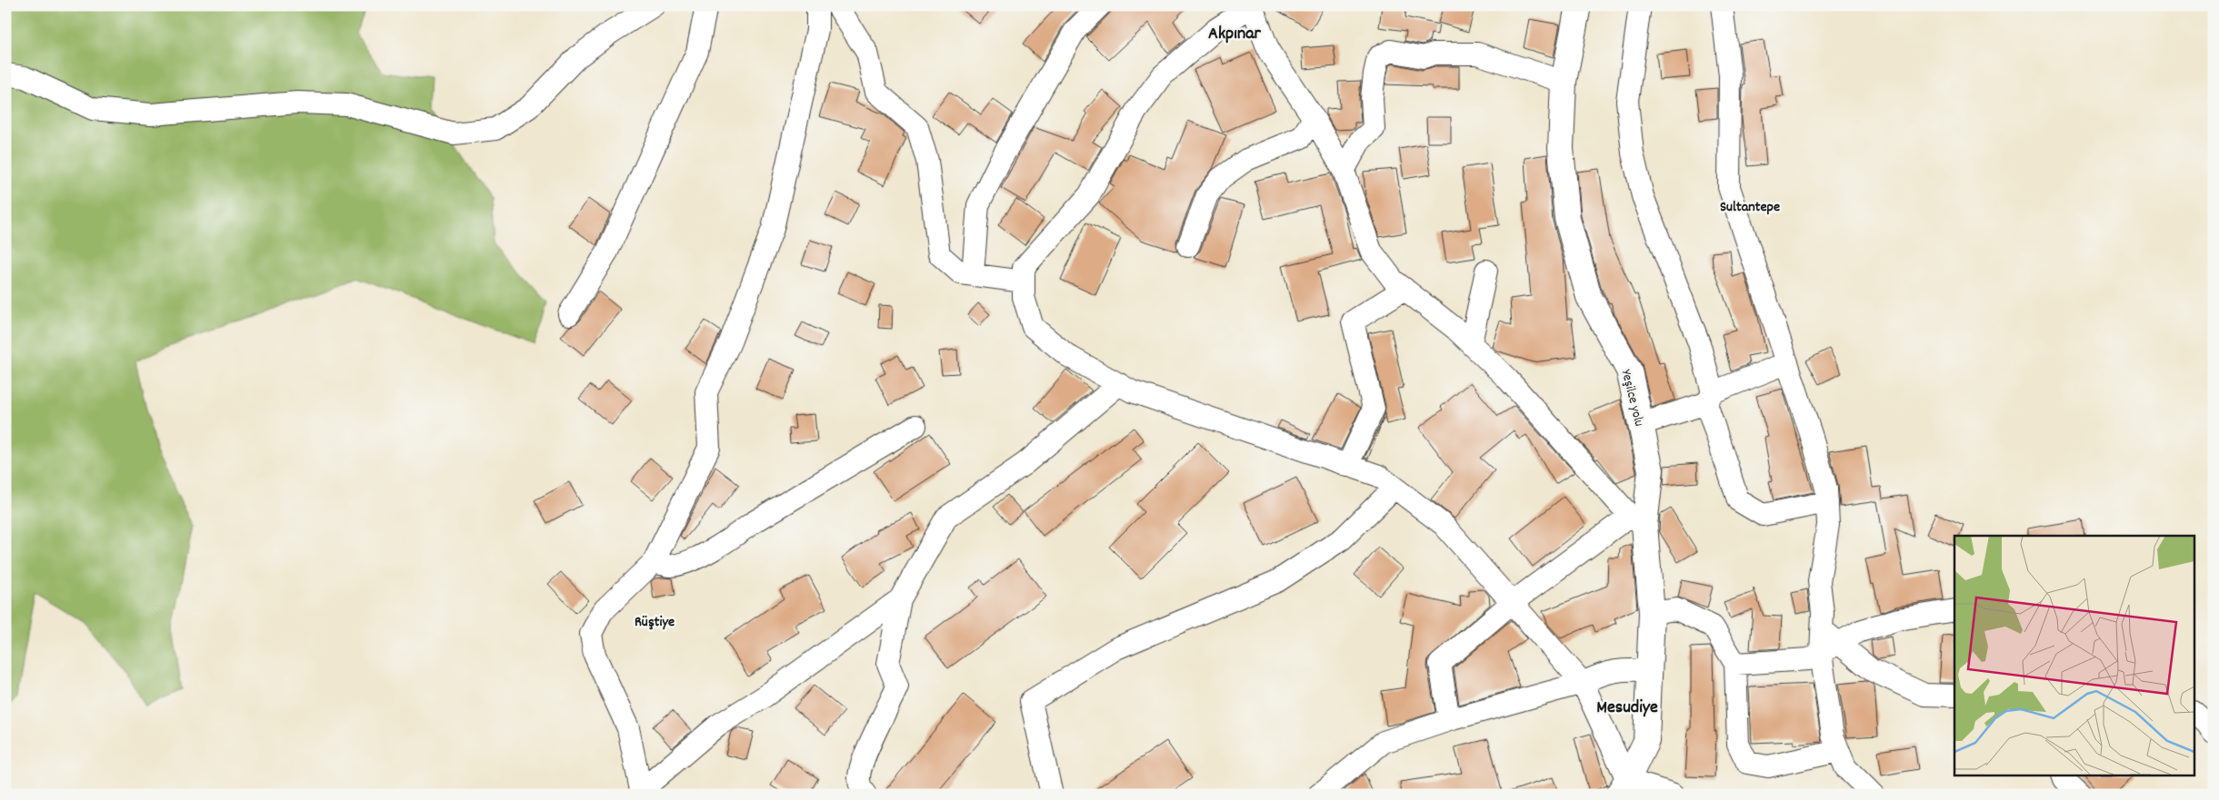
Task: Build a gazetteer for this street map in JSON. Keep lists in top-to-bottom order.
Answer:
{
  "streets": {
    "main road": ["Yeşilce yolu"]
  },
  "districts": [
    "Akpınar",
    "Sultantepe",
    "Rüştiye",
    "Mesudiye"
  ]
}
